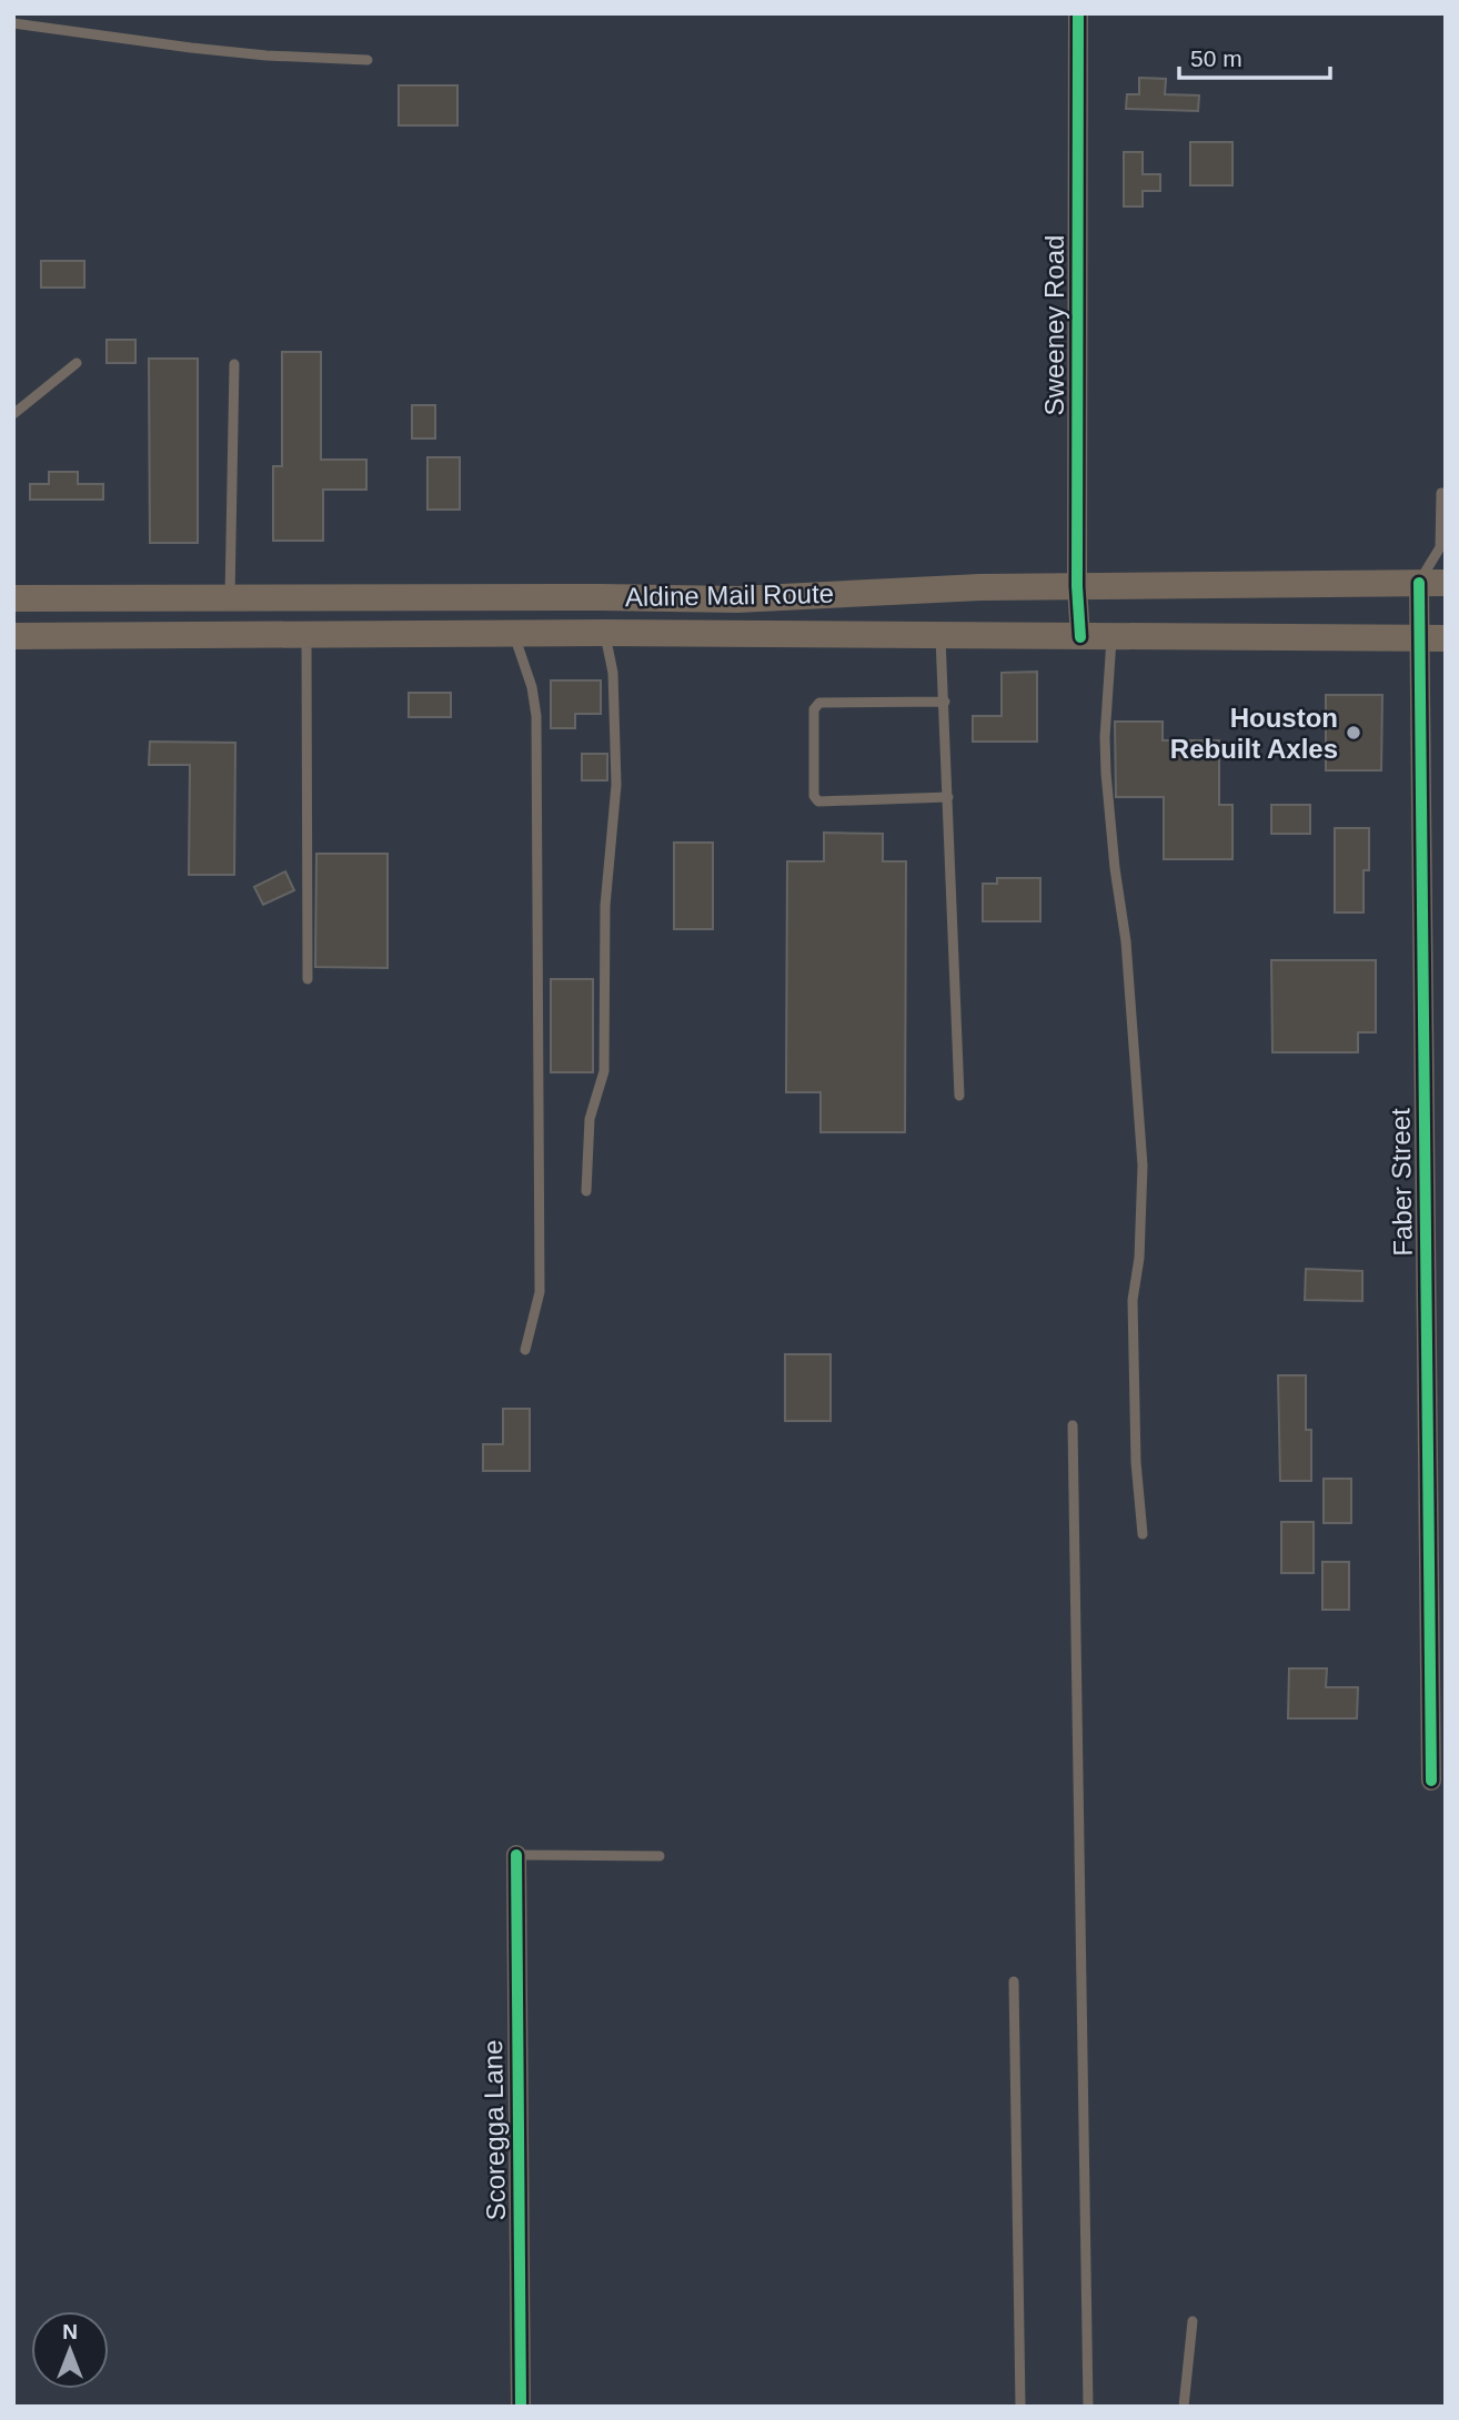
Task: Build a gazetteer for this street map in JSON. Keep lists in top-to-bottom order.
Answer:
{
  "streets": {
    "main road": ["Aldine Mail Route"],
    "street": ["Sweeney Road", "Faber Street", "Scoregga Lane"]
  },
  "crossings": [
    ["Sweeney Road", "Aldine Mail Route"],
    ["Aldine Mail Route", "Faber Street"]
  ],
  "places": ["Houston Rebuilt Axles"],
  "scale_bar": "50 m",
  "north": "top"
}
